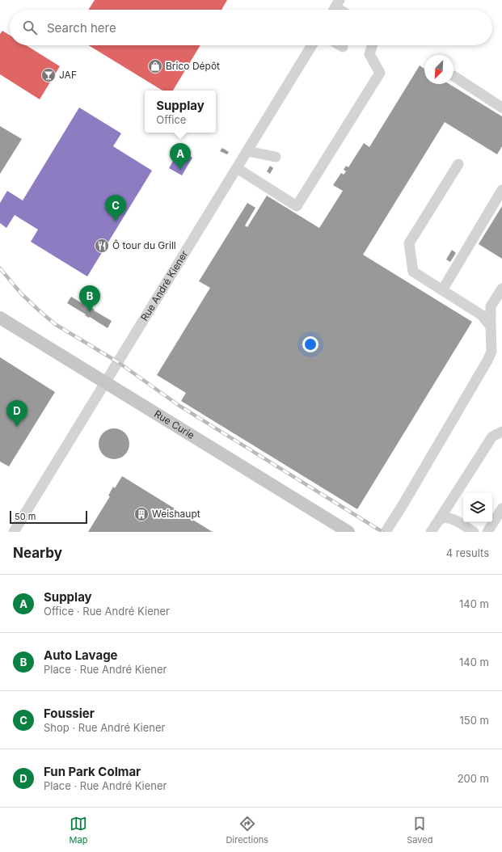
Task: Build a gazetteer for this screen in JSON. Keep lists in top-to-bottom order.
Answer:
{
  "streets": {
    "main road": ["Rue Curie"],
    "street": ["Rue André Kiener"]
  },
  "crossings": [
    ["Rue André Kiener", "Rue Curie"]
  ],
  "places": {
    "shop": ["Brico Dépôt"],
    "bar": ["JAF"],
    "restaurant": ["Ô tour du Grill"],
    "building": ["Weishaupt"]
  },
  "scale_bar": "50 m",
  "north": "bottom left",
  "page": {
    "search": "Search here",
    "popup": ["Supplay", "Office"],
    "pins": [
      "A",
      "C",
      "B",
      "D"
    ],
    "scale": "50 m",
    "heading": ["Nearby", "4 results"],
    "list": [
      {
        "mark": "A",
        "name": "Supplay",
        "note": "Office · Rue André Kiener",
        "value": "140 m"
      },
      {
        "mark": "B",
        "name": "Auto Lavage",
        "note": "Place · Rue André Kiener",
        "value": "140 m"
      },
      {
        "mark": "C",
        "name": "Foussier",
        "note": "Shop · Rue André Kiener",
        "value": "150 m"
      },
      {
        "mark": "D",
        "name": "Fun Park Colmar",
        "note": "Place · Rue André Kiener",
        "value": "200 m"
      }
    ],
    "nav": ["Map", "Directions", "Saved"]
  }
}
